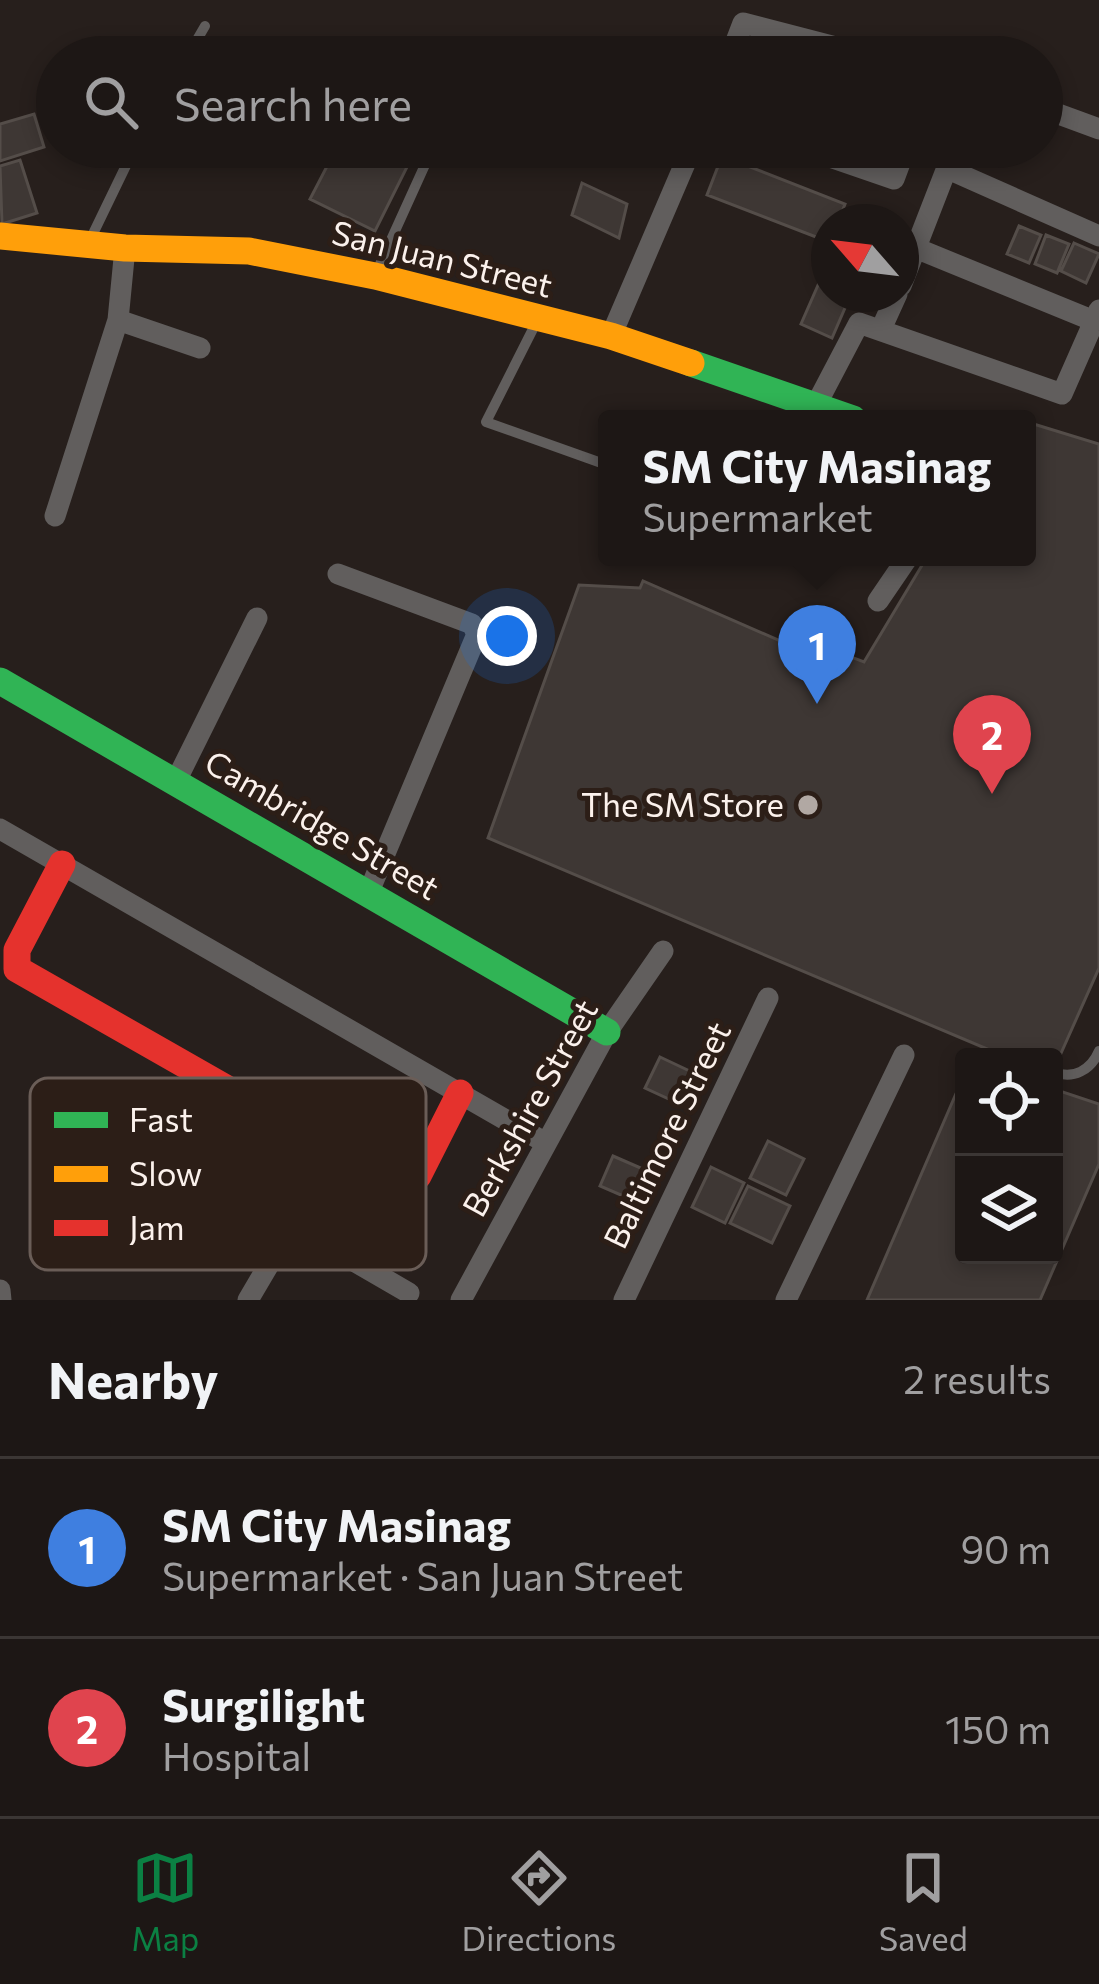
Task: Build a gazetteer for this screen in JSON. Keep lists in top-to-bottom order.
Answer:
{
  "streets": {
    "street": [
      "San Juan Street",
      "Cambridge Street",
      "Berkshire Street",
      "Baltimore Street"
    ]
  },
  "crossings": [
    ["Cambridge Street", "Berkshire Street"]
  ],
  "places": ["The SM Store"],
  "legend": ["Fast", "Slow", "Jam"],
  "north": "top left",
  "page": {
    "search": "Search here",
    "popup": ["SM City Masinag", "Supermarket"],
    "pins": ["1", "2"],
    "heading": ["Nearby", "2 results"],
    "list": [
      {
        "mark": "1",
        "name": "SM City Masinag",
        "note": "Supermarket · San Juan Street",
        "value": "90 m"
      },
      {
        "mark": "2",
        "name": "Surgilight",
        "note": "Hospital",
        "value": "150 m"
      }
    ],
    "nav": ["Map", "Directions", "Saved"]
  }
}
